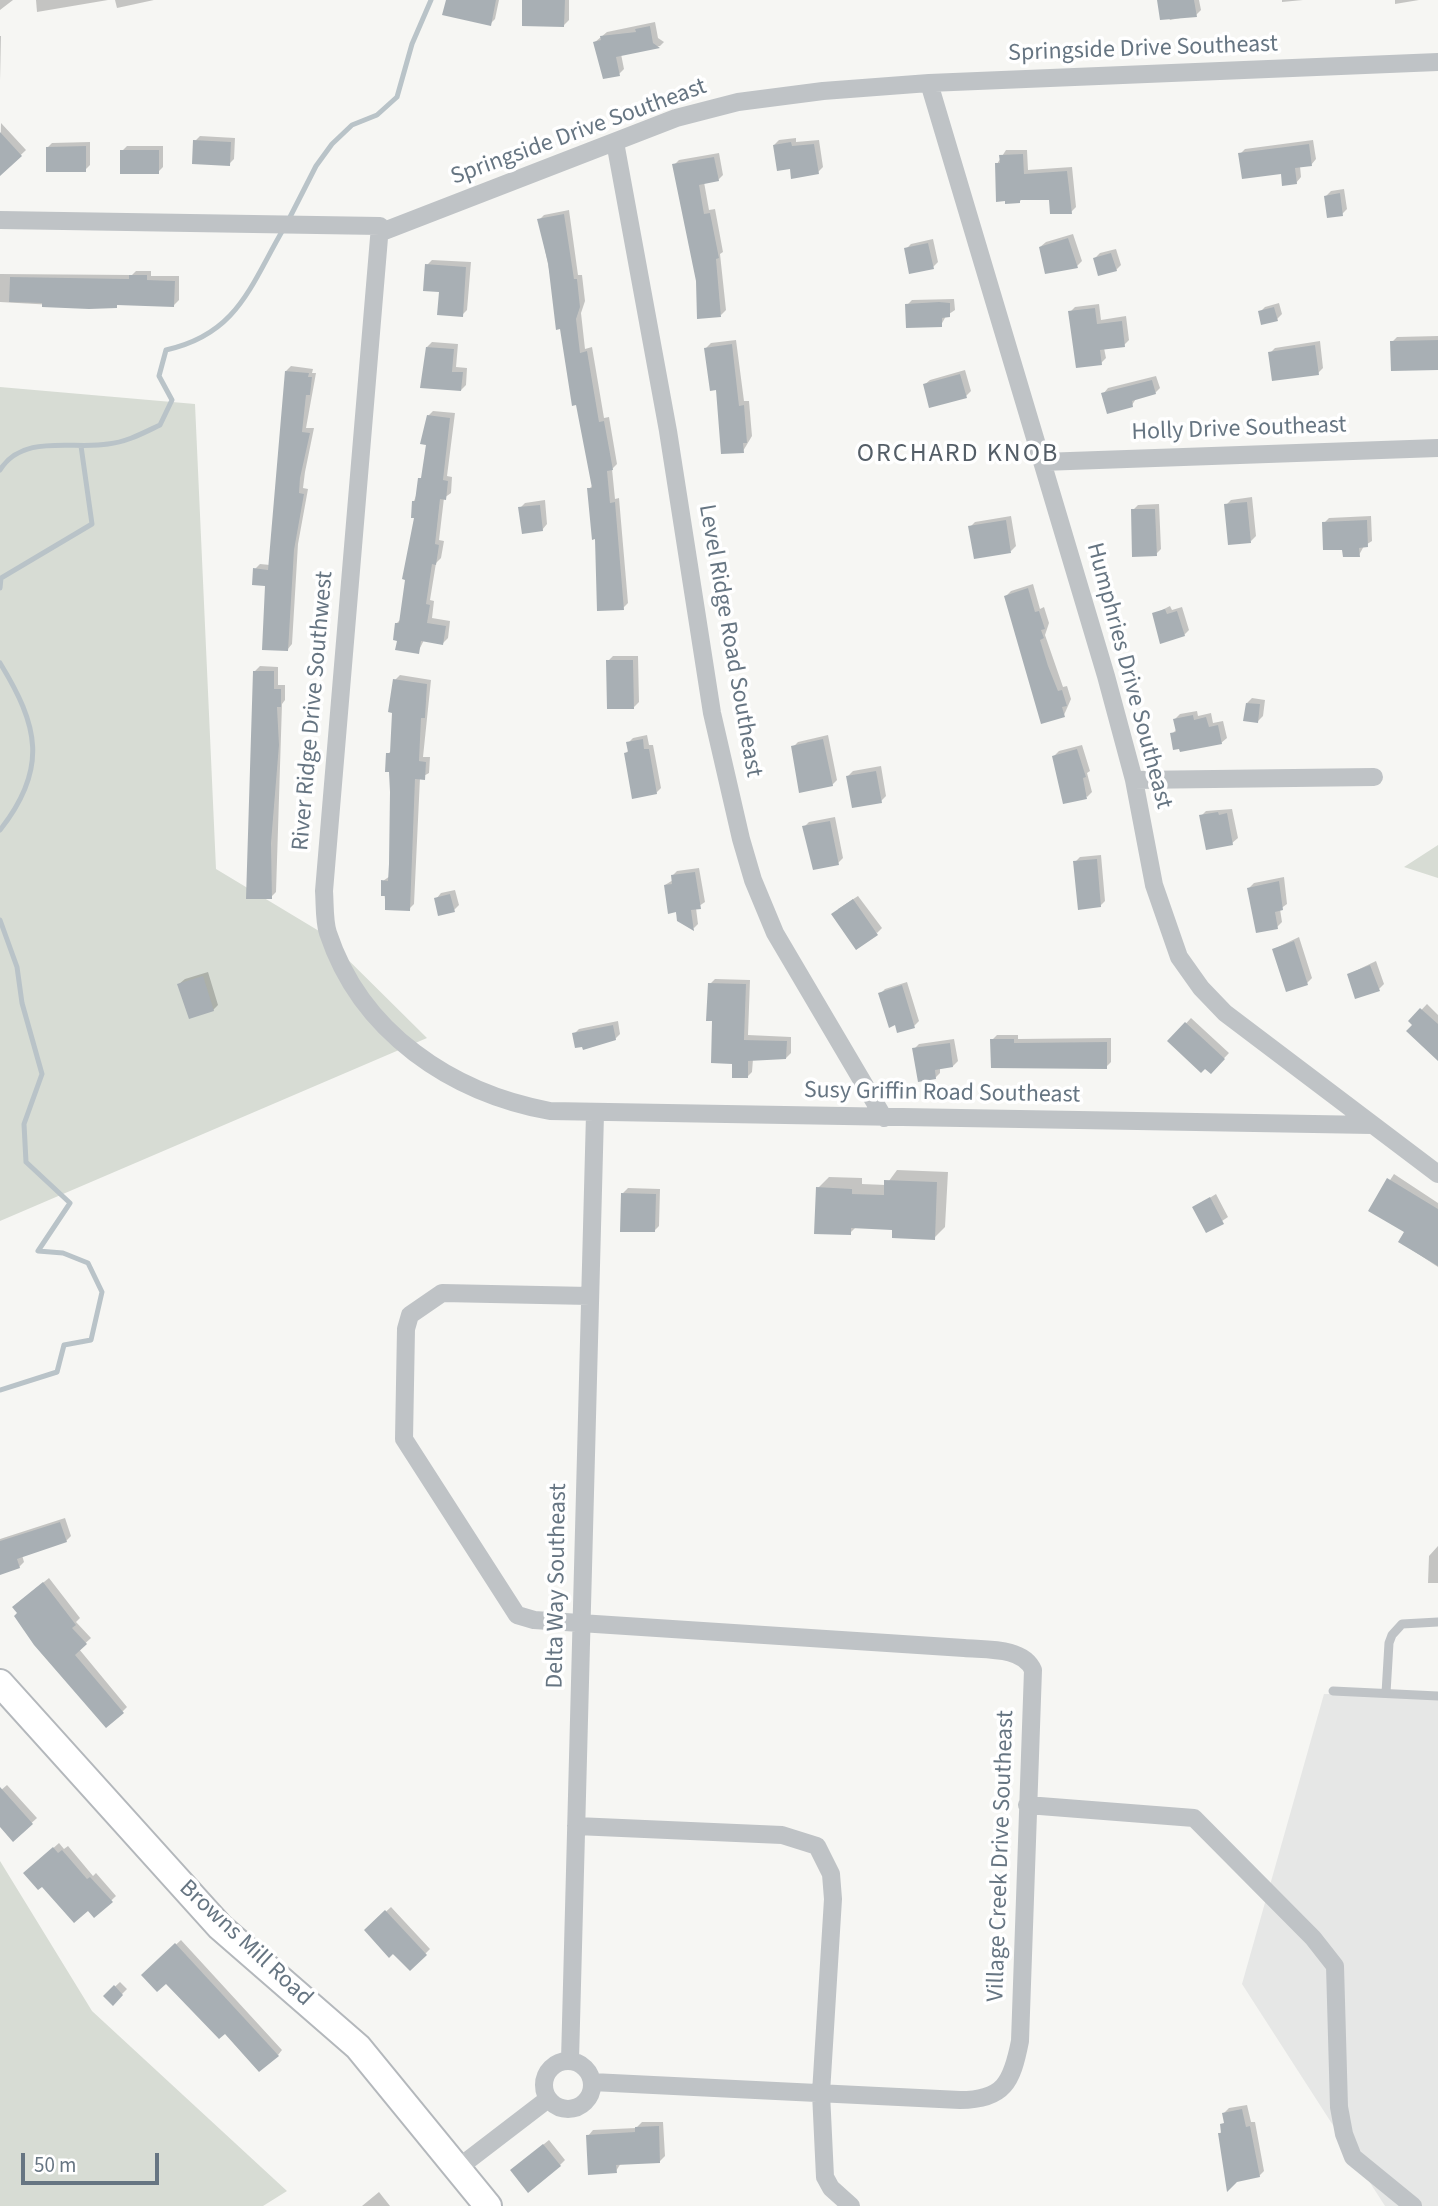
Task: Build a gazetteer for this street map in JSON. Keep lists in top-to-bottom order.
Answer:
{
  "streets": {
    "street": [
      "Springside Drive Southeast",
      "Holly Drive Southeast",
      "Level Ridge Road Southeast",
      "Humphries Drive Southeast",
      "River Ridge Drive Southwest",
      "Susy Griffin Road Southeast",
      "Delta Way Southeast",
      "Village Creek Drive Southeast",
      "Browns Mill Road"
    ]
  },
  "crossings": [
    ["Springside Drive Southeast", "Level Ridge Road Southeast"],
    ["Springside Drive Southeast", "Humphries Drive Southeast"],
    ["Springside Drive Southeast", "River Ridge Drive Southwest"],
    ["Holly Drive Southeast", "Humphries Drive Southeast"],
    ["Level Ridge Road Southeast", "Susy Griffin Road Southeast"],
    ["Humphries Drive Southeast", "Susy Griffin Road Southeast"],
    ["River Ridge Drive Southwest", "Susy Griffin Road Southeast"],
    ["Susy Griffin Road Southeast", "Delta Way Southeast"],
    ["Delta Way Southeast", "Village Creek Drive Southeast"]
  ],
  "districts": ["ORCHARD KNOB"],
  "scale_bar": "50 m"
}
